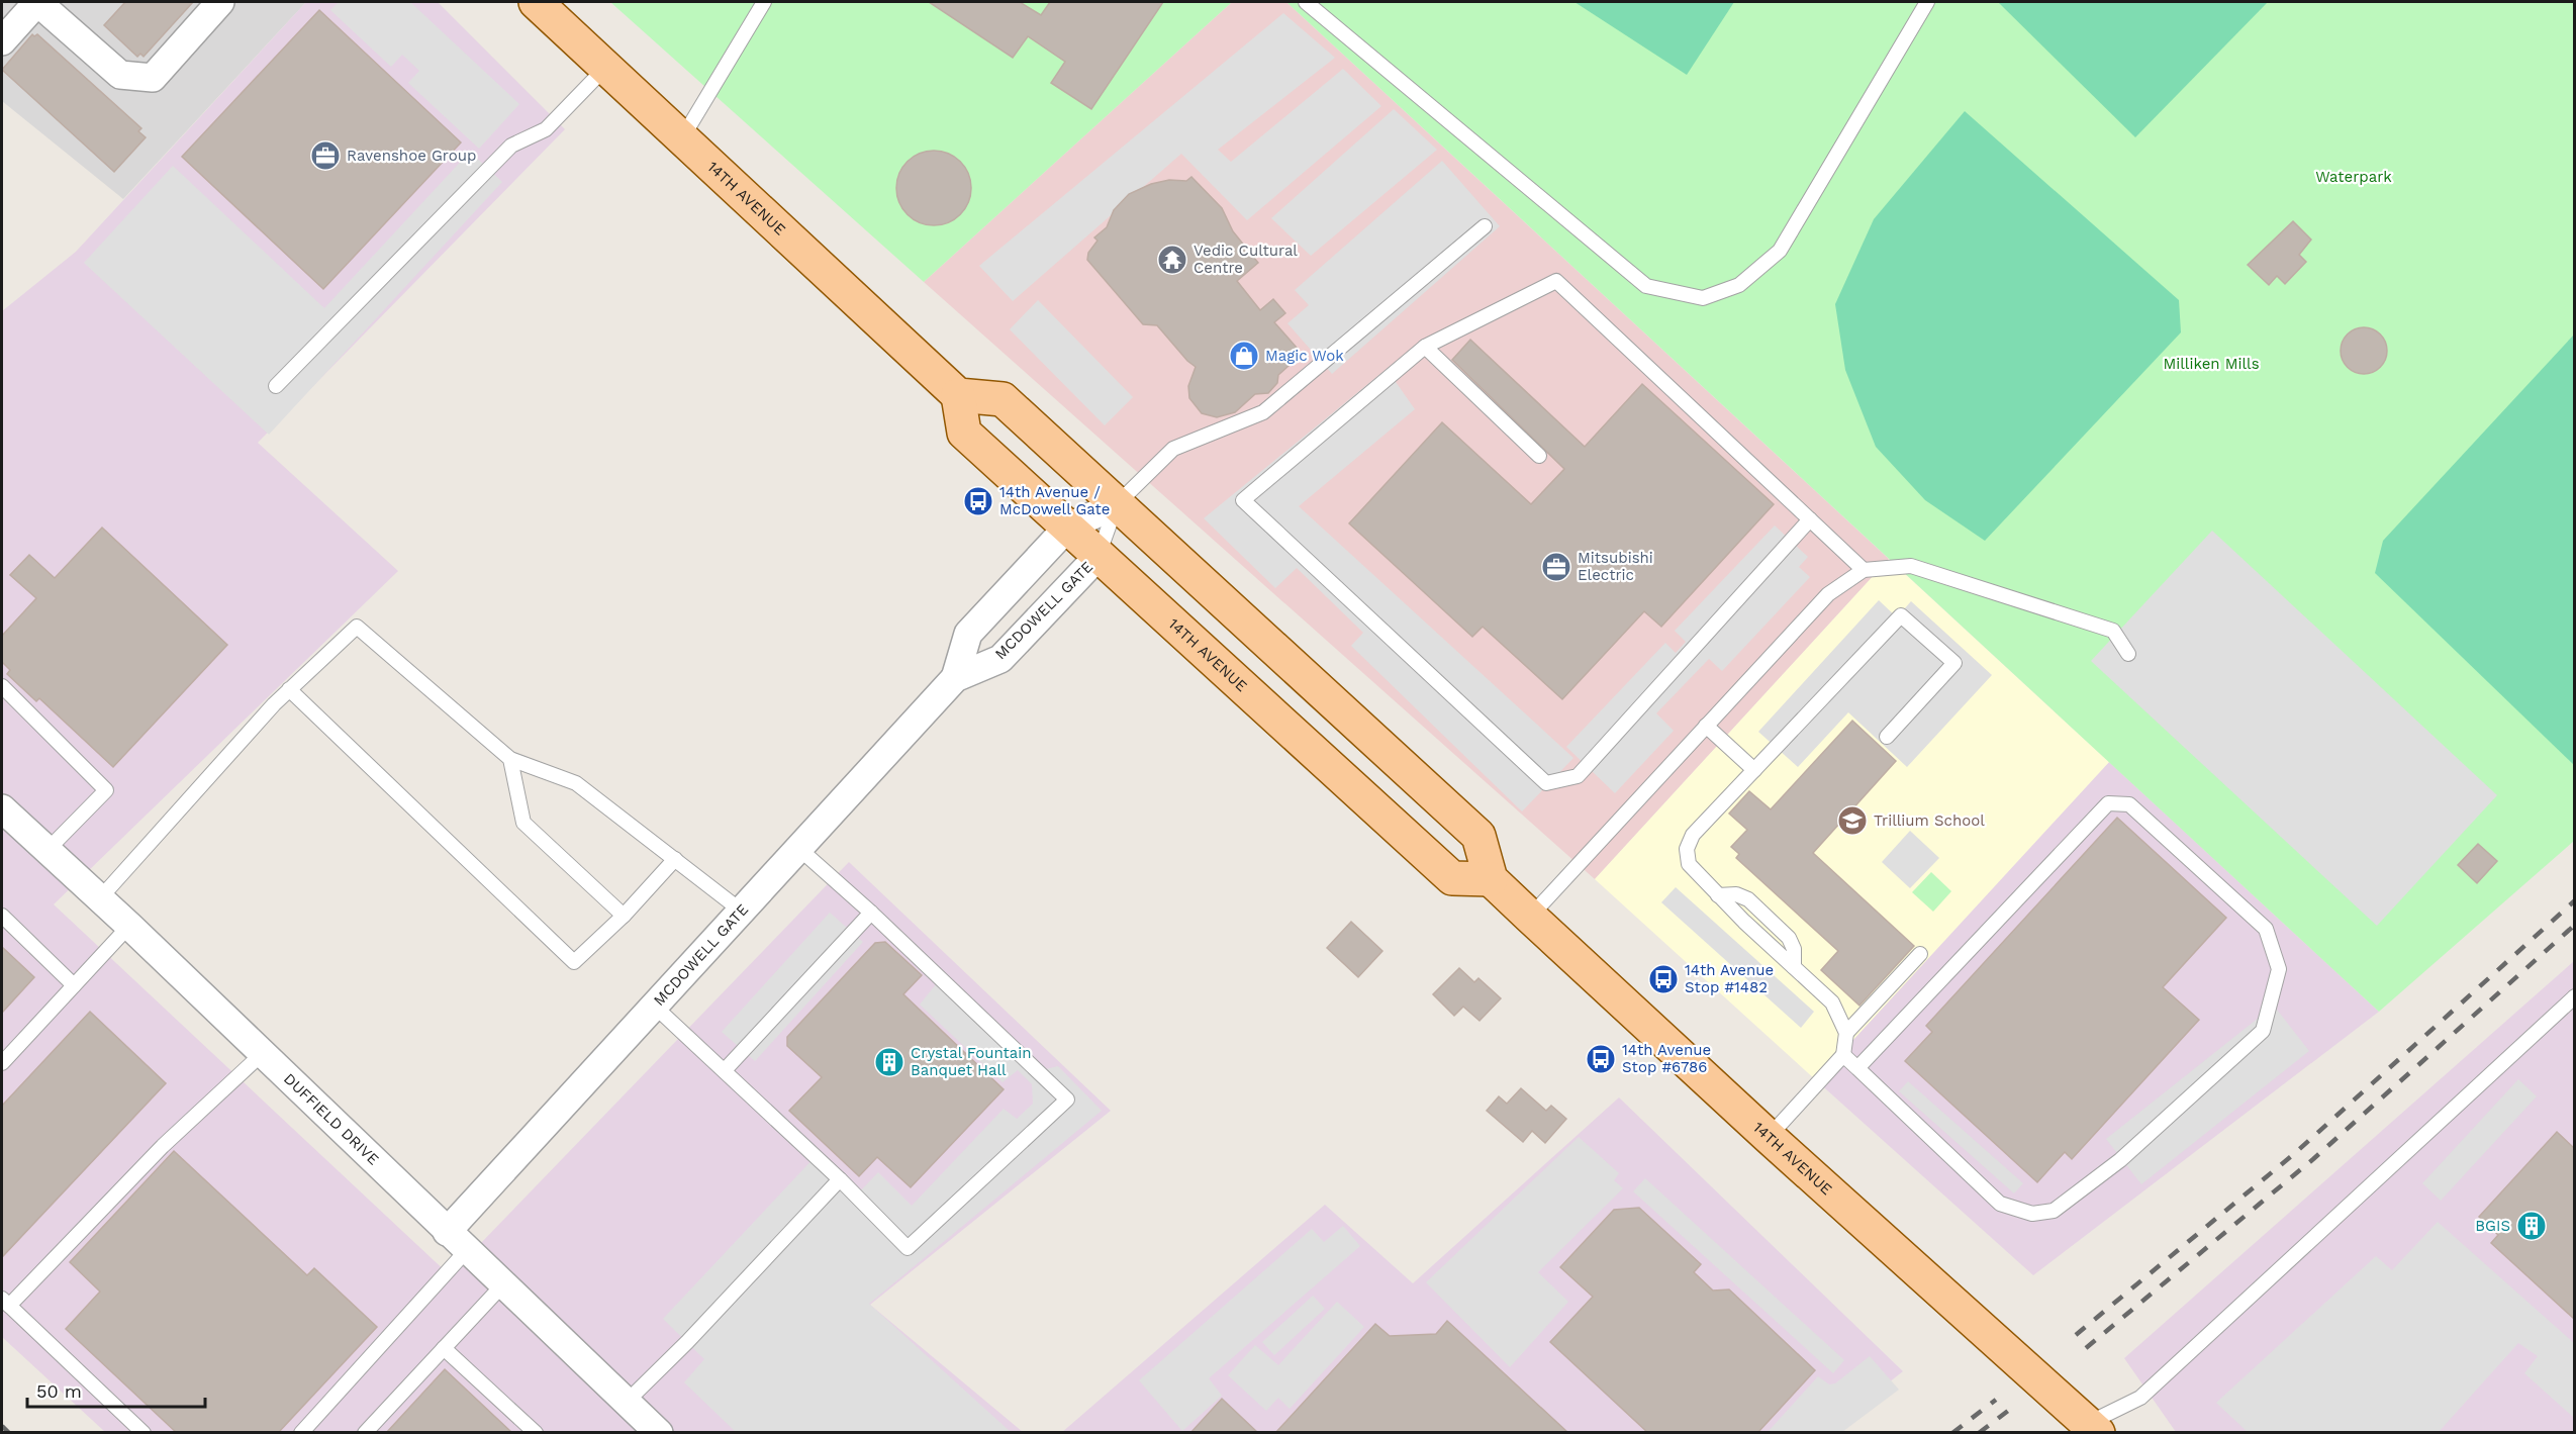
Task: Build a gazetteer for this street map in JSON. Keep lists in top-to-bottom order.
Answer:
{
  "streets": {
    "main road": ["14TH AVENUE"],
    "street": ["MCDOWELL GATE", "DUFFIELD DRIVE"]
  },
  "crossings": [
    ["14TH AVENUE", "MCDOWELL GATE"],
    ["MCDOWELL GATE", "DUFFIELD DRIVE"]
  ],
  "parks": ["Waterpark", "Milliken Mills"],
  "places": {
    "office": ["Ravenshoe Group", "Mitsubishi Electric"],
    "temple": ["Vedic Cultural Centre"],
    "shop": ["Magic Wok"],
    "bus stop": ["14th Avenue / McDowell Gate", "14th Avenue Stop #1482", "14th Avenue Stop #6786"],
    "school or university": ["Trillium School"],
    "building": ["Crystal Fountain Banquet Hall", "BGIS"]
  },
  "scale_bar": "50 m"
}
